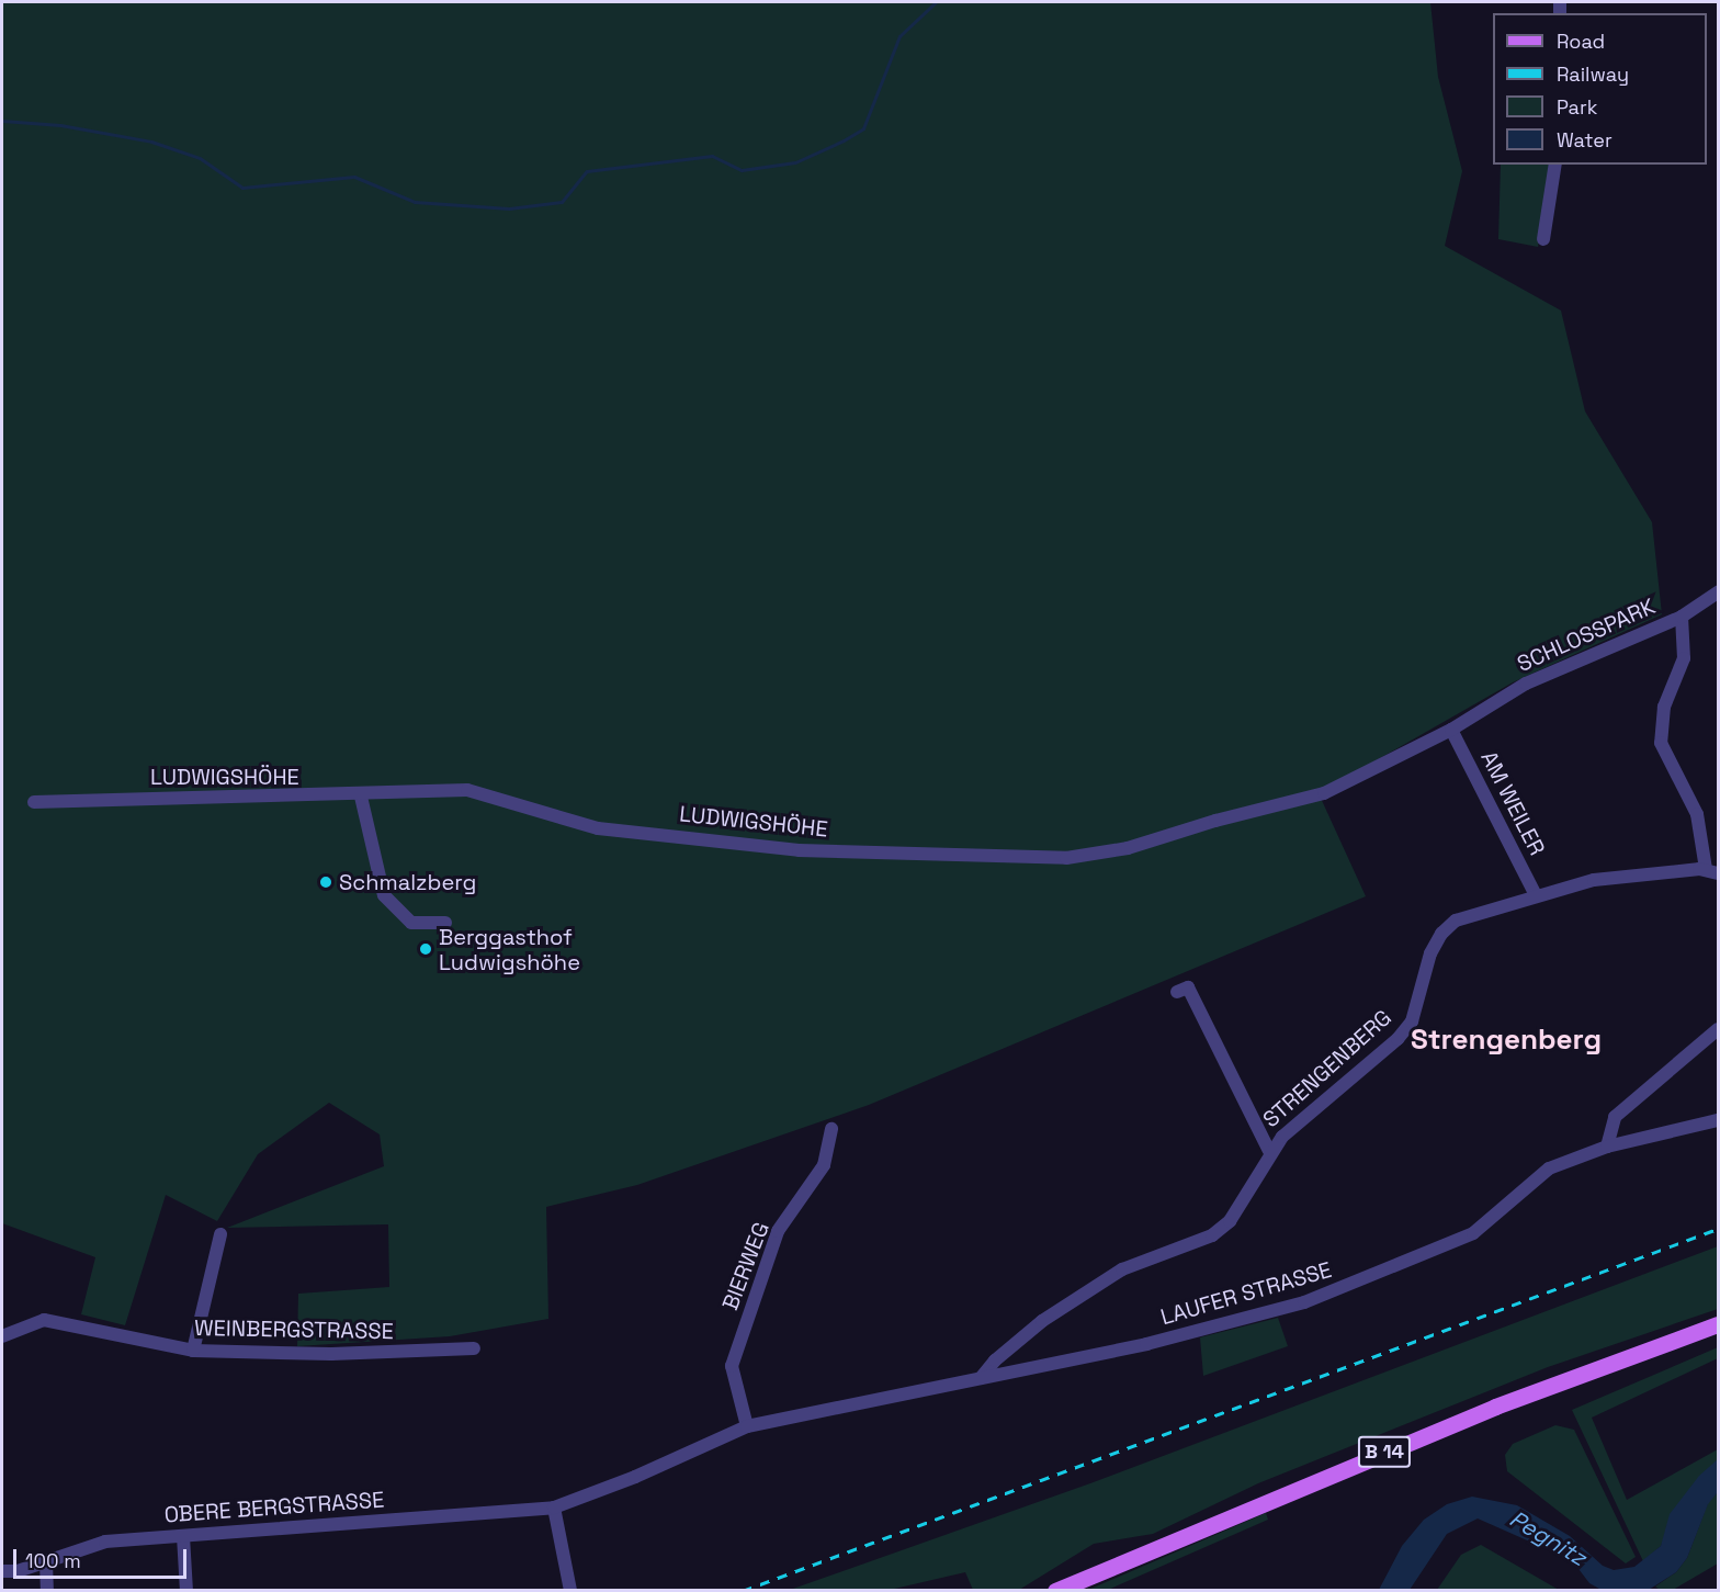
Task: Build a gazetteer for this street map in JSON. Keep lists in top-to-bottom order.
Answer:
{
  "streets": {
    "main road": ["B 14"],
    "street": [
      "SCHLOSSPARK",
      "LUDWIGSHÖHE",
      "AM WEILER",
      "STRENGENBERG",
      "BIERWEG",
      "LAUFER STRASSE",
      "WEINBERGSTRASSE",
      "OBERE BERGSTRASSE"
    ]
  },
  "crossings": [
    ["SCHLOSSPARK", "LUDWIGSHÖHE"],
    ["SCHLOSSPARK", "AM WEILER"],
    ["SCHLOSSPARK", "STRENGENBERG"],
    ["LUDWIGSHÖHE", "AM WEILER"],
    ["AM WEILER", "STRENGENBERG"],
    ["STRENGENBERG", "LAUFER STRASSE"],
    ["BIERWEG", "LAUFER STRASSE"],
    ["BIERWEG", "OBERE BERGSTRASSE"],
    ["LAUFER STRASSE", "OBERE BERGSTRASSE"]
  ],
  "districts": ["Strengenberg"],
  "water": ["Pegnitz"],
  "places": ["Schmalzberg", "Berggasthof Ludwigshöhe"],
  "legend": [
    "Road",
    "Railway",
    "Park",
    "Water"
  ],
  "scale_bar": "100 m"
}
